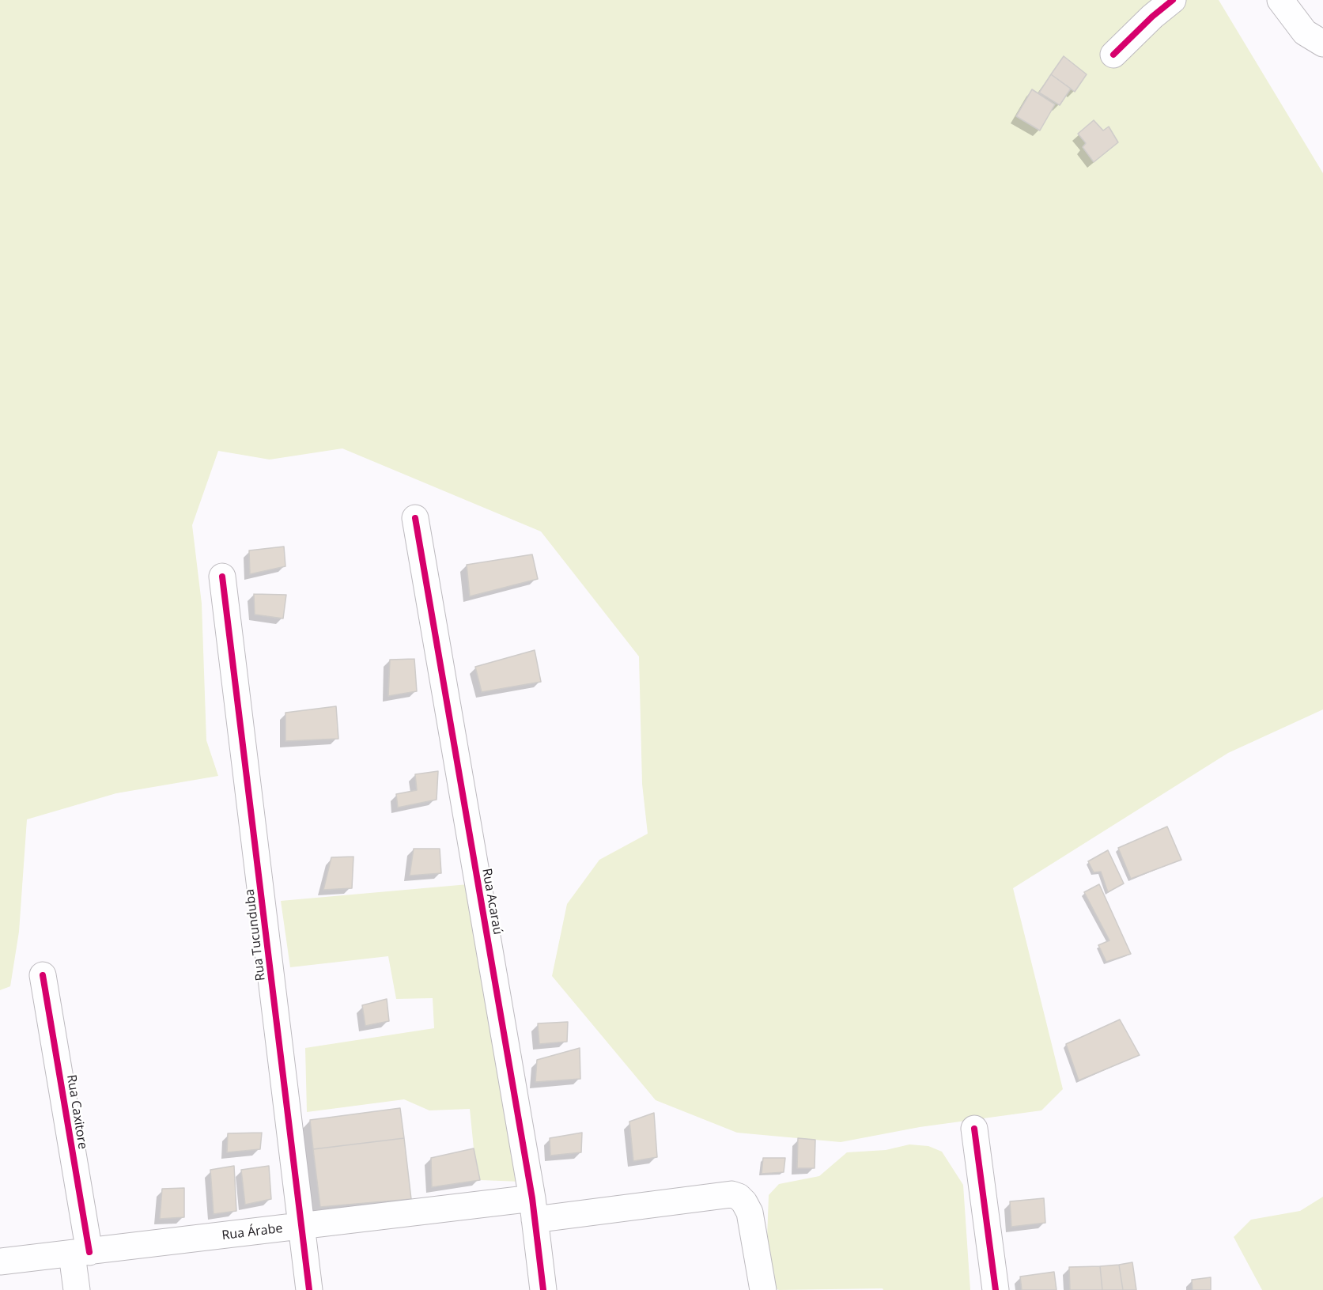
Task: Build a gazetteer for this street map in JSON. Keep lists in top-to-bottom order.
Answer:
{
  "streets": {
    "street": [
      "Rua Acaraú",
      "Rua Tucunduba",
      "Rua Caxitore",
      "Rua Árabe"
    ]
  },
  "crossings": [
    ["Rua Acaraú", "Rua Árabe"],
    ["Rua Tucunduba", "Rua Árabe"],
    ["Rua Caxitore", "Rua Árabe"]
  ]
}
